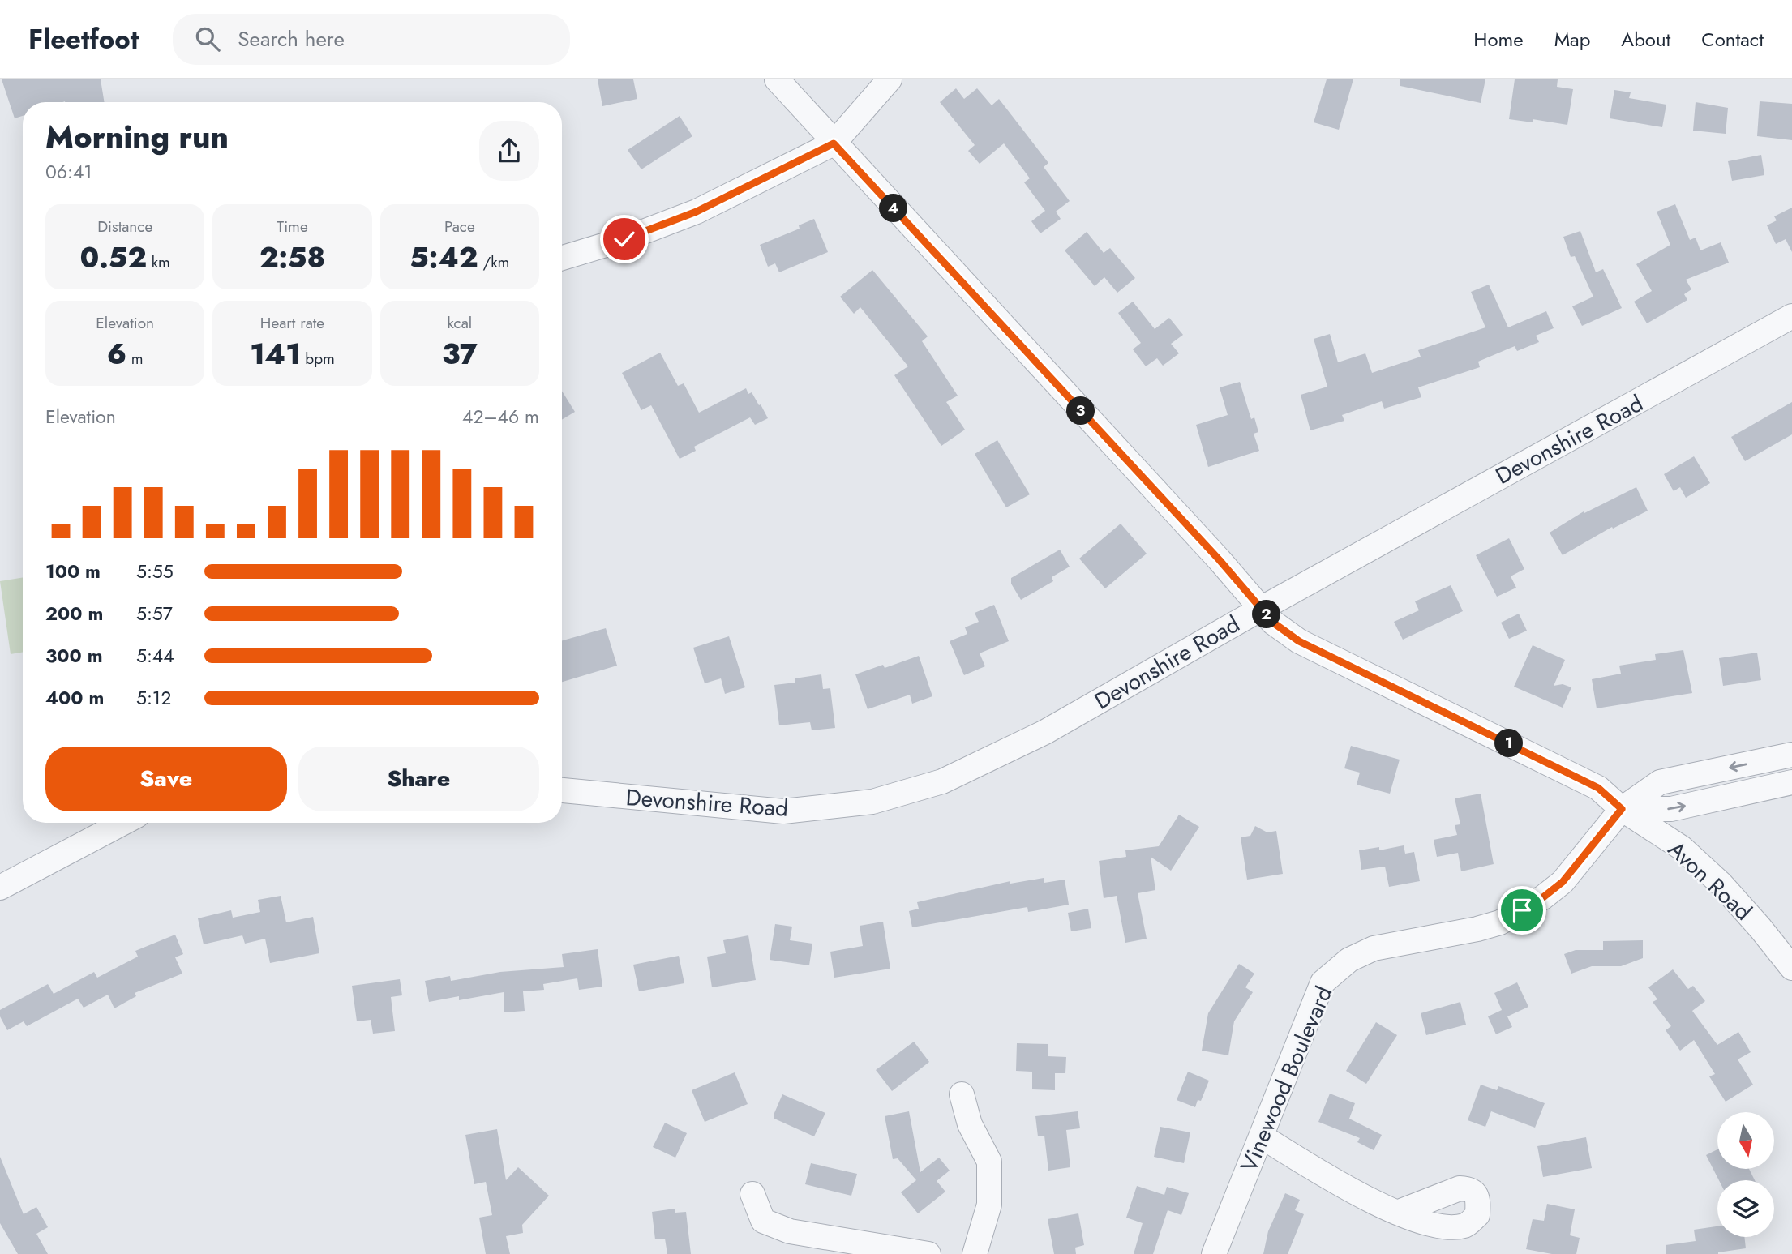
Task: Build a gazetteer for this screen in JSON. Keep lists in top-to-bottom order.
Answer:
{
  "streets": {
    "street": ["Devonshire Road", "Avon Road", "Vinewood Boulevard"]
  },
  "crossings": [
    ["Devonshire Road", "Avon Road"],
    ["Avon Road", "Vinewood Boulevard"]
  ],
  "north": "bottom",
  "page": {
    "header": "Fleetfoot",
    "search": "Search here",
    "nav": [
      "Home",
      "Map",
      "About",
      "Contact"
    ],
    "heading": ["Morning run", "06:41"],
    "pins": [
      "4",
      "3",
      "2",
      "1"
    ],
    "stats": [
      ["Distance", "0.52 km"],
      ["Time", "2:58"],
      ["Pace", "5:42 /km"],
      ["Elevation", "6 m"],
      ["Heart rate", "141 bpm"],
      ["kcal", "37"]
    ],
    "chart": ["Elevation", "42–46 m"],
    "list": [
      {
        "name": "100 m",
        "note": "5:55"
      },
      {
        "name": "200 m",
        "note": "5:57"
      },
      {
        "name": "300 m",
        "note": "5:44"
      },
      {
        "name": "400 m",
        "note": "5:12"
      }
    ],
    "buttons": ["Save", "Share"]
  }
}
